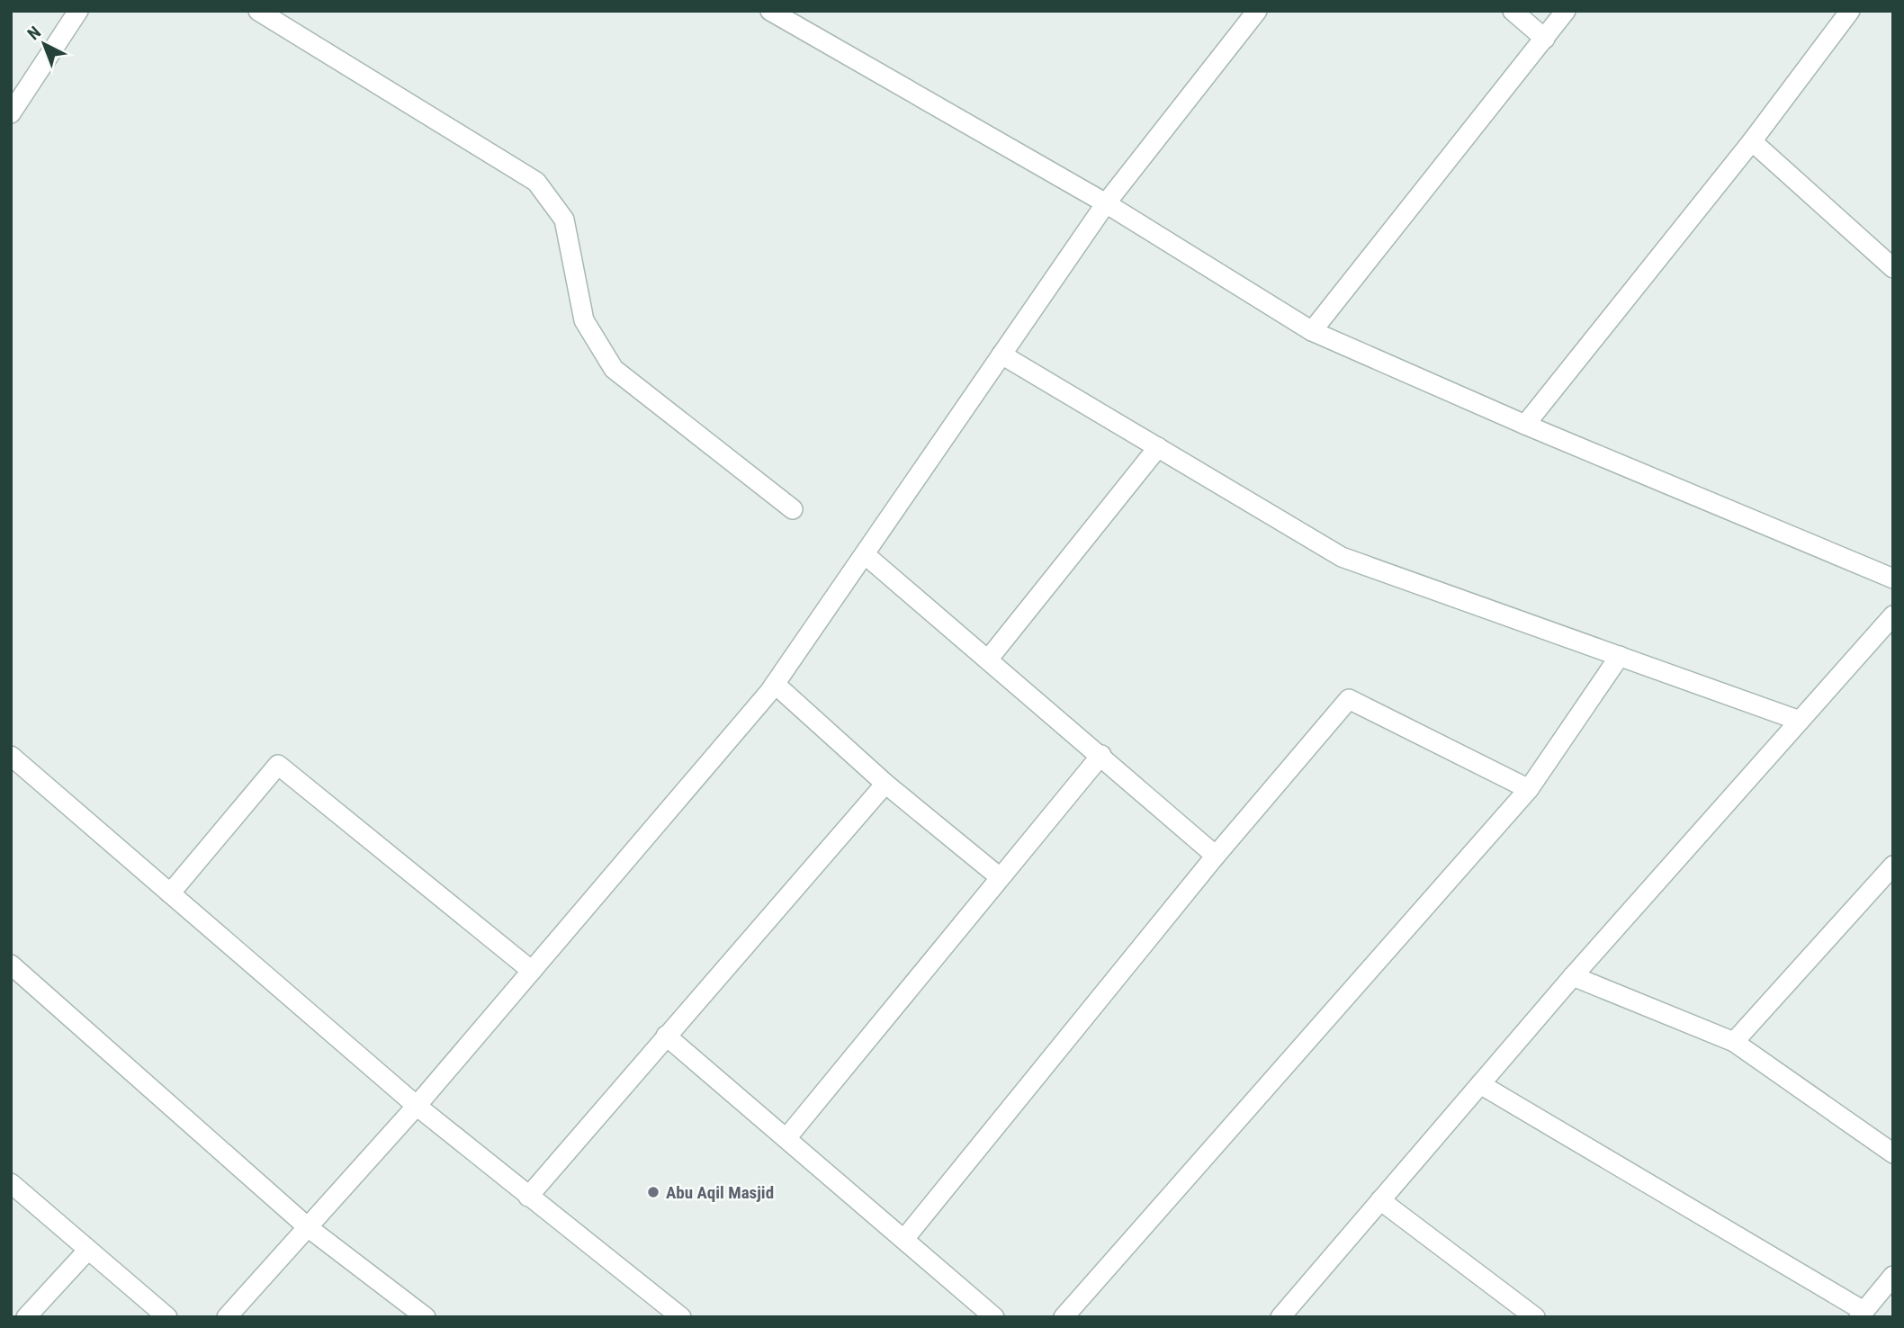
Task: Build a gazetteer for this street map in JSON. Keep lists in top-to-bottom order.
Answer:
{
  "places": ["Abu Aqil Masjid"],
  "north": "top left"
}
